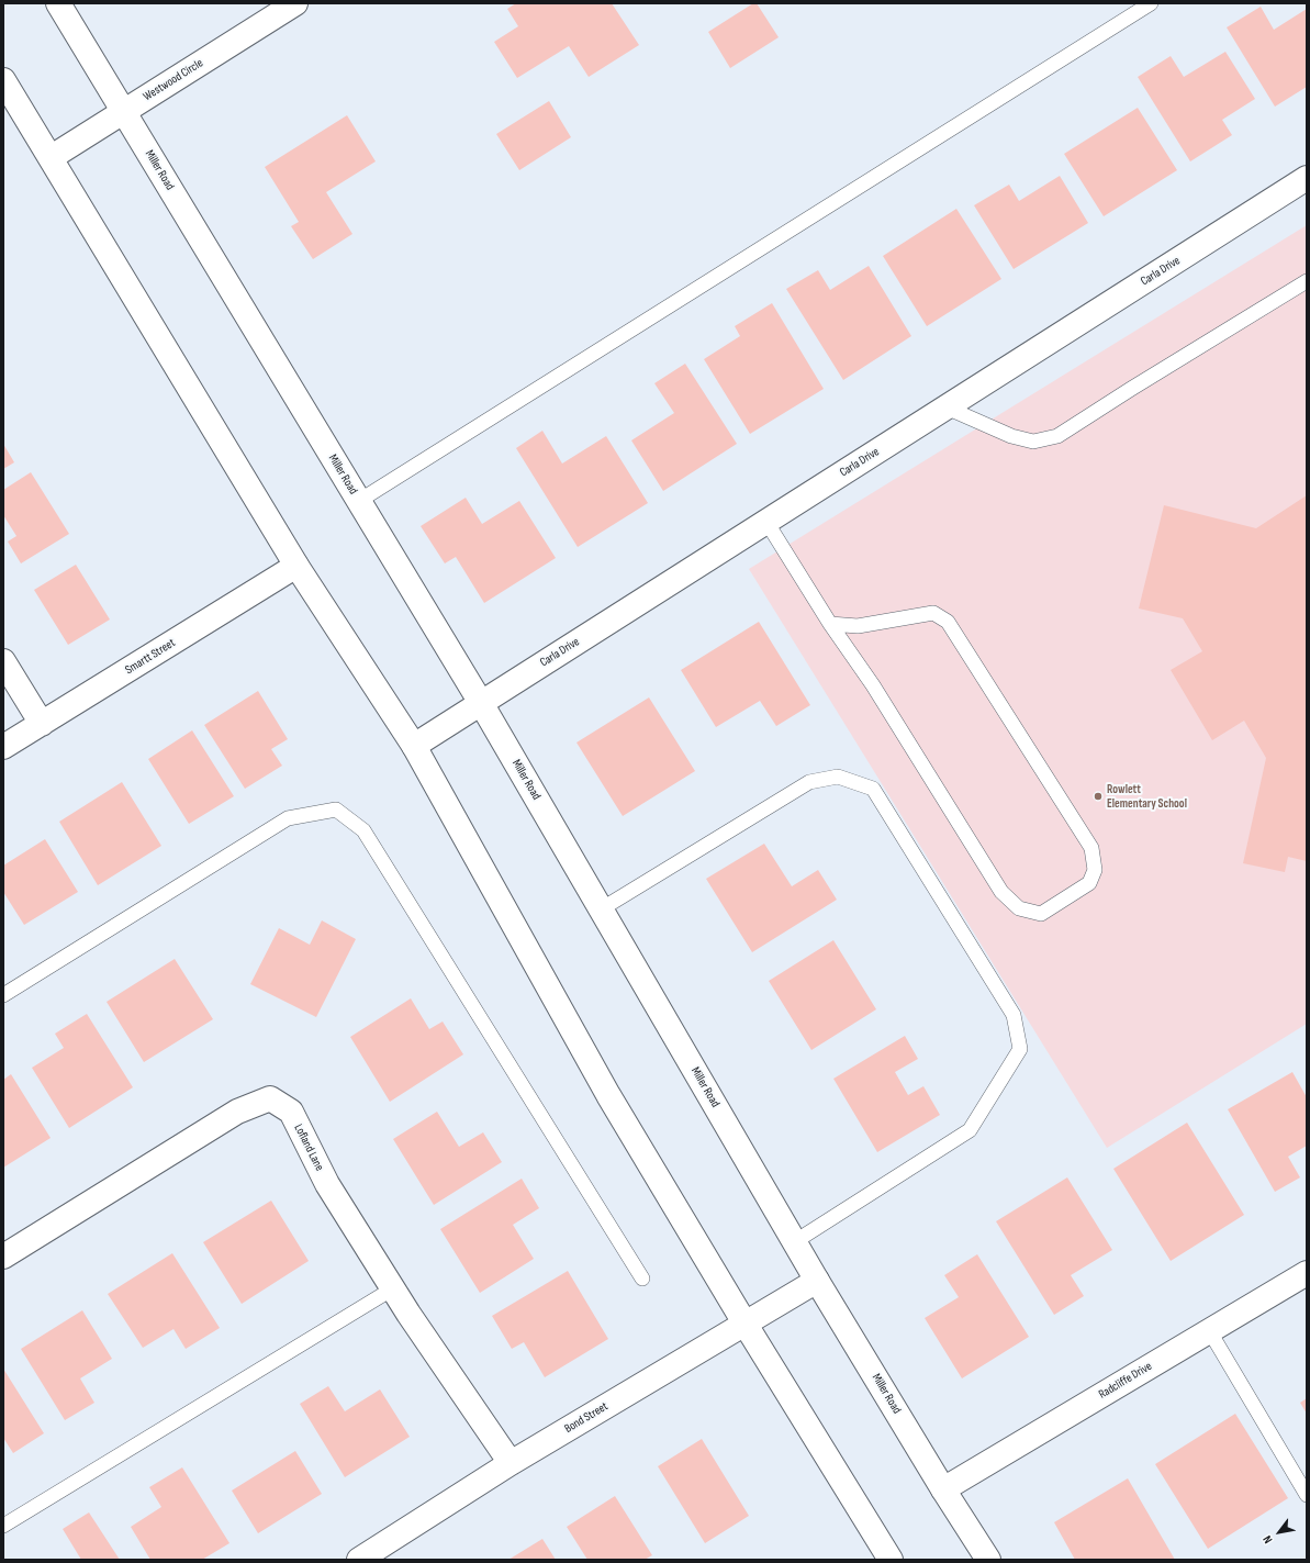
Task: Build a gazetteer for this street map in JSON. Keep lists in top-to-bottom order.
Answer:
{
  "streets": {
    "main road": [
      "Westwood Circle",
      "Miller Road",
      "Carla Drive",
      "Smartt Street",
      "Lofland Lane",
      "Radcliffe Drive",
      "Bond Street"
    ]
  },
  "crossings": [
    ["Westwood Circle", "Miller Road"],
    ["Miller Road", "Carla Drive"],
    ["Miller Road", "Radcliffe Drive"],
    ["Miller Road", "Bond Street"],
    ["Lofland Lane", "Bond Street"]
  ],
  "places": ["Rowlett Elementary School"],
  "north": "bottom left"
}
